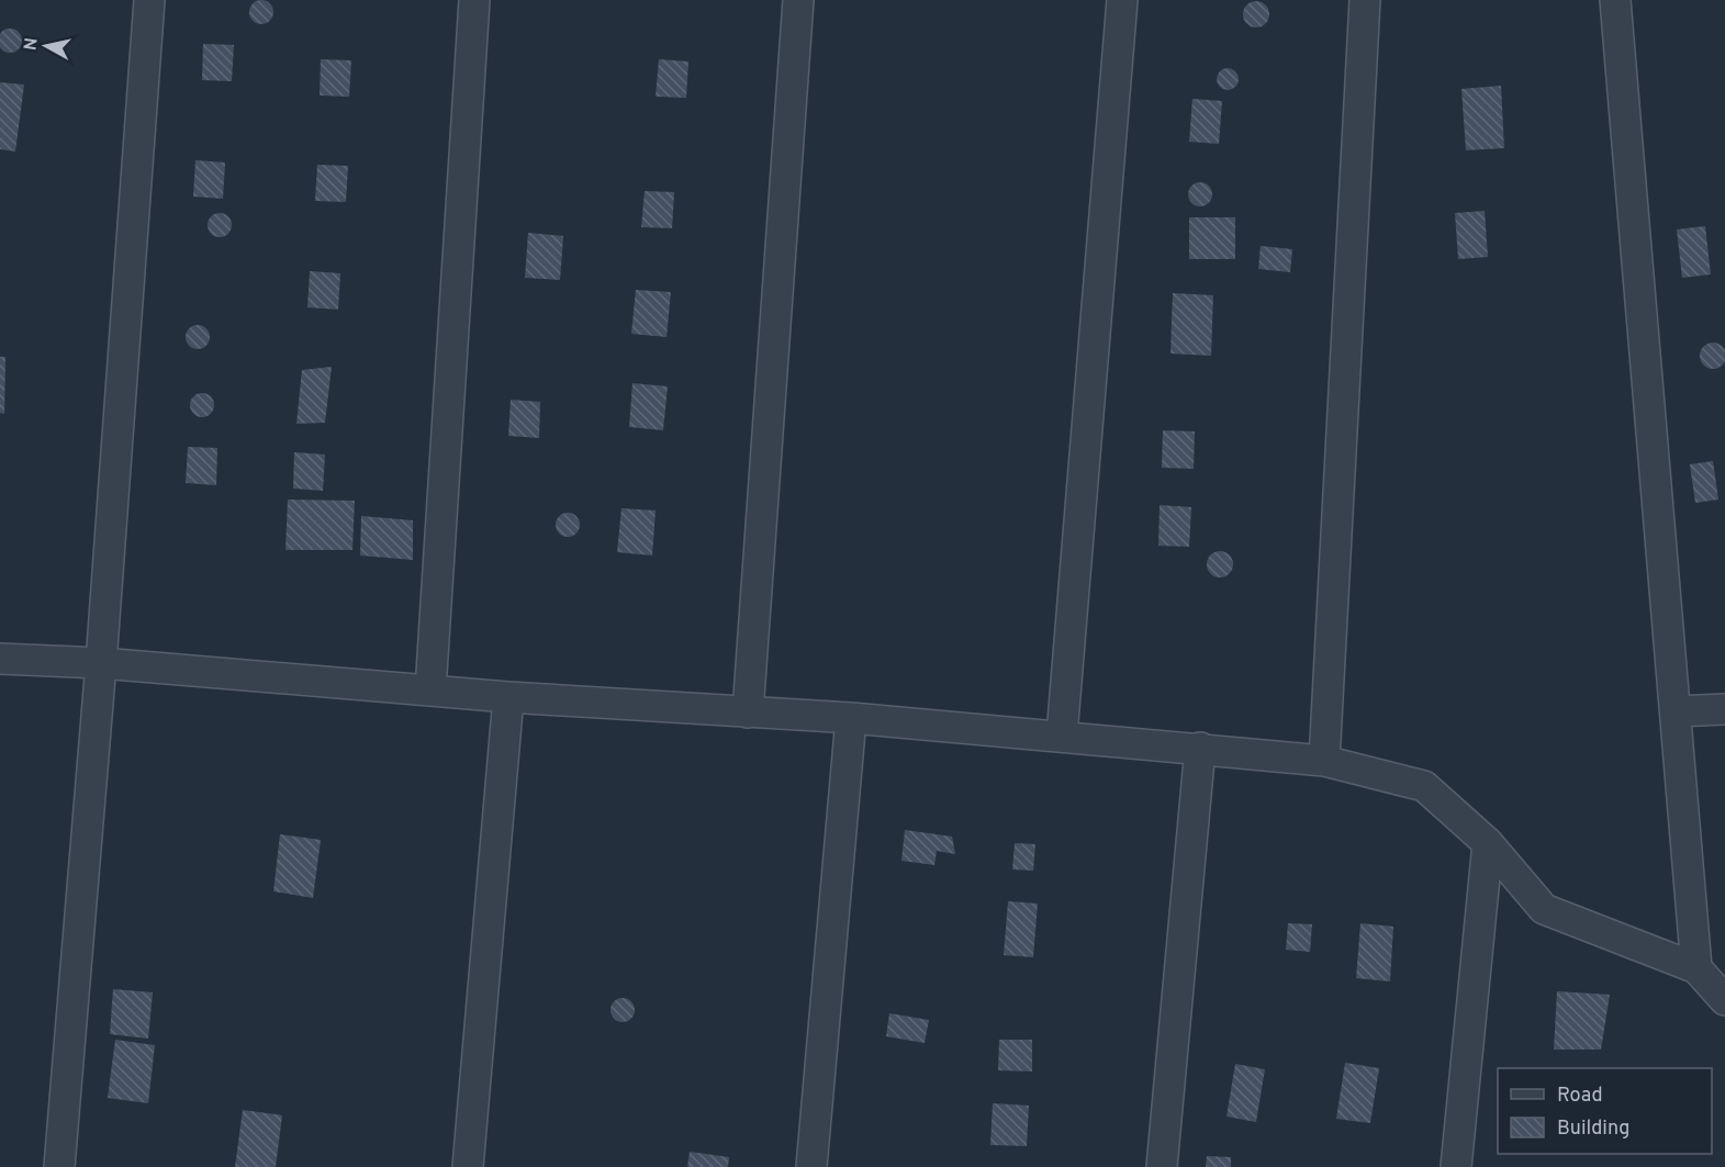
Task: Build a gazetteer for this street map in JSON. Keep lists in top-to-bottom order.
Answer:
{
  "legend": ["Road", "Building"],
  "north": "left"
}
